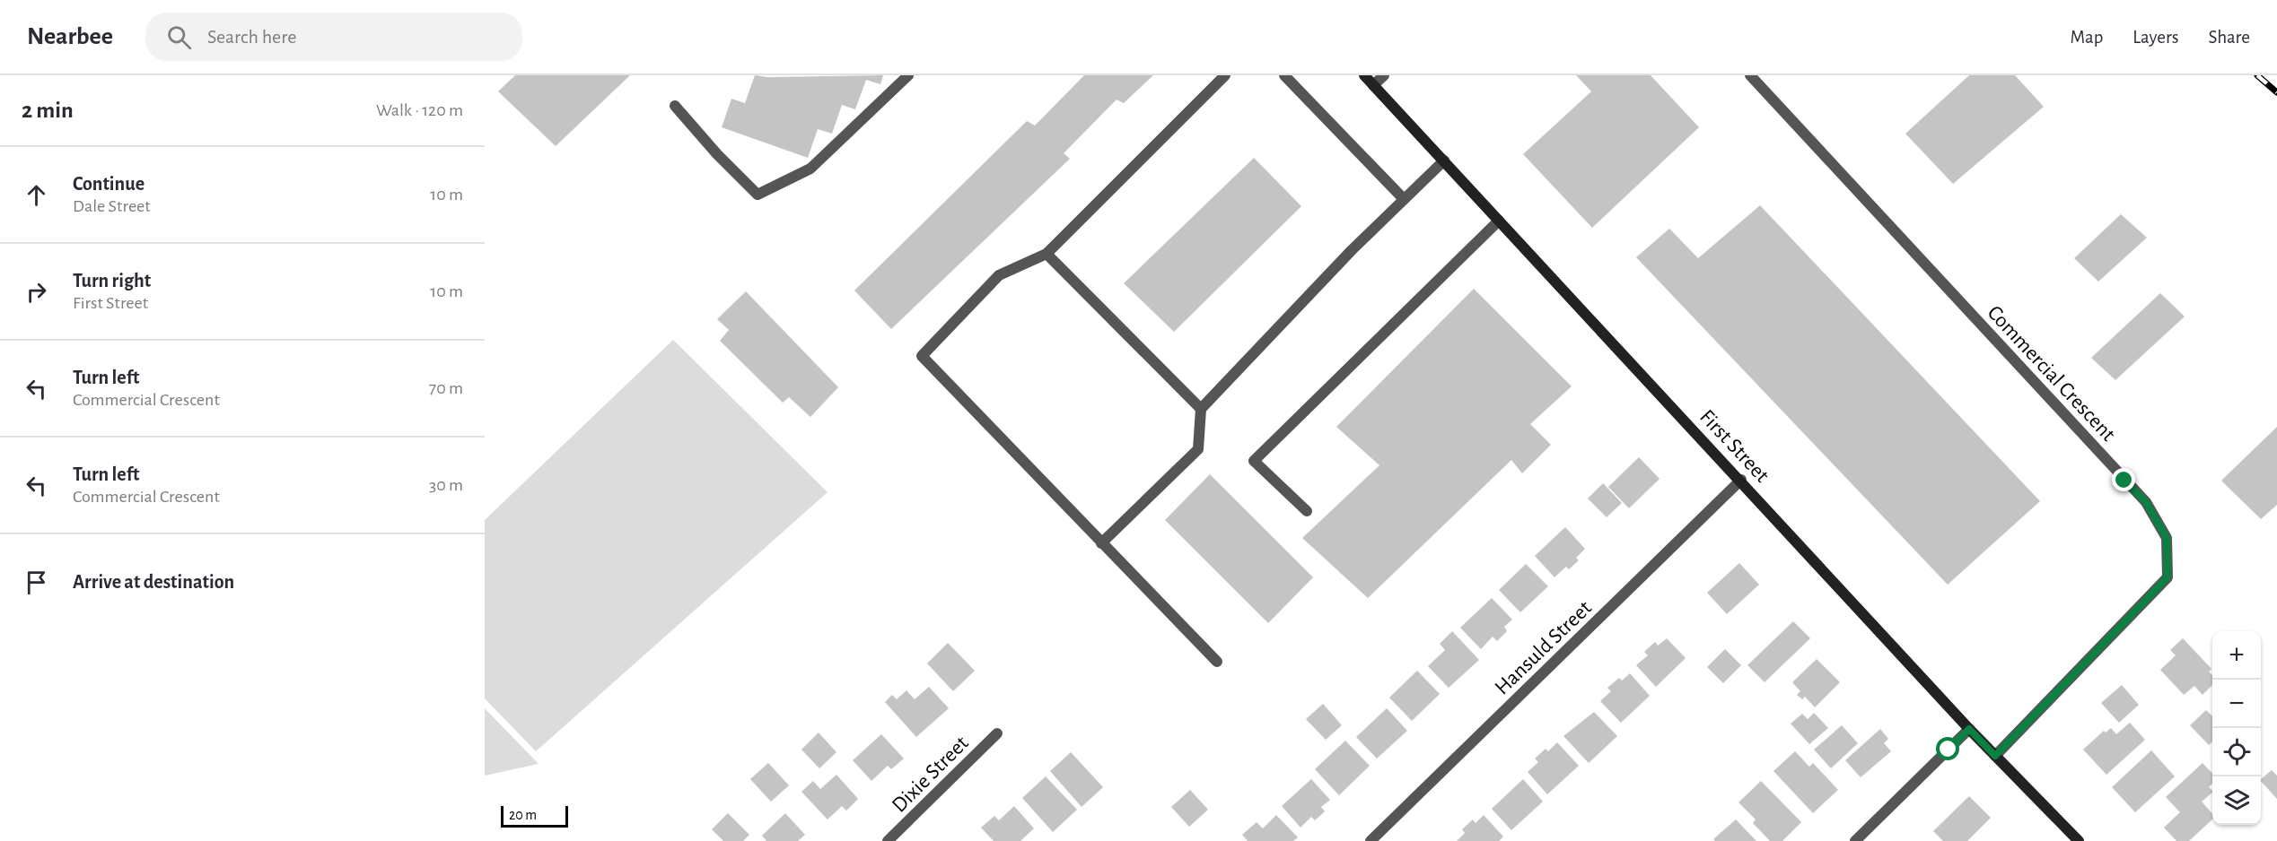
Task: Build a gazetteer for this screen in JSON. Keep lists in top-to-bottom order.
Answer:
{
  "streets": {
    "street": [
      "Commercial Crescent",
      "First Street",
      "Hansuld Street",
      "Dixie Street"
    ]
  },
  "crossings": [
    ["Commercial Crescent", "First Street"],
    ["First Street", "Hansuld Street"]
  ],
  "scale_bar": "20 m",
  "page": {
    "header": "Nearbee",
    "search": "Search here",
    "nav": ["Map", "Layers", "Share"],
    "heading": ["2 min", "Walk · 120 m"],
    "list": [
      ["Continue", "Dale Street", "10 m"],
      ["Turn right", "First Street", "10 m"],
      ["Turn left", "Commercial Crescent", "70 m"],
      ["Turn left", "Commercial Crescent", "30 m"],
      "Arrive at destination"
    ],
    "map_buttons": ["+", "−"],
    "scale": "20 m"
  }
}
